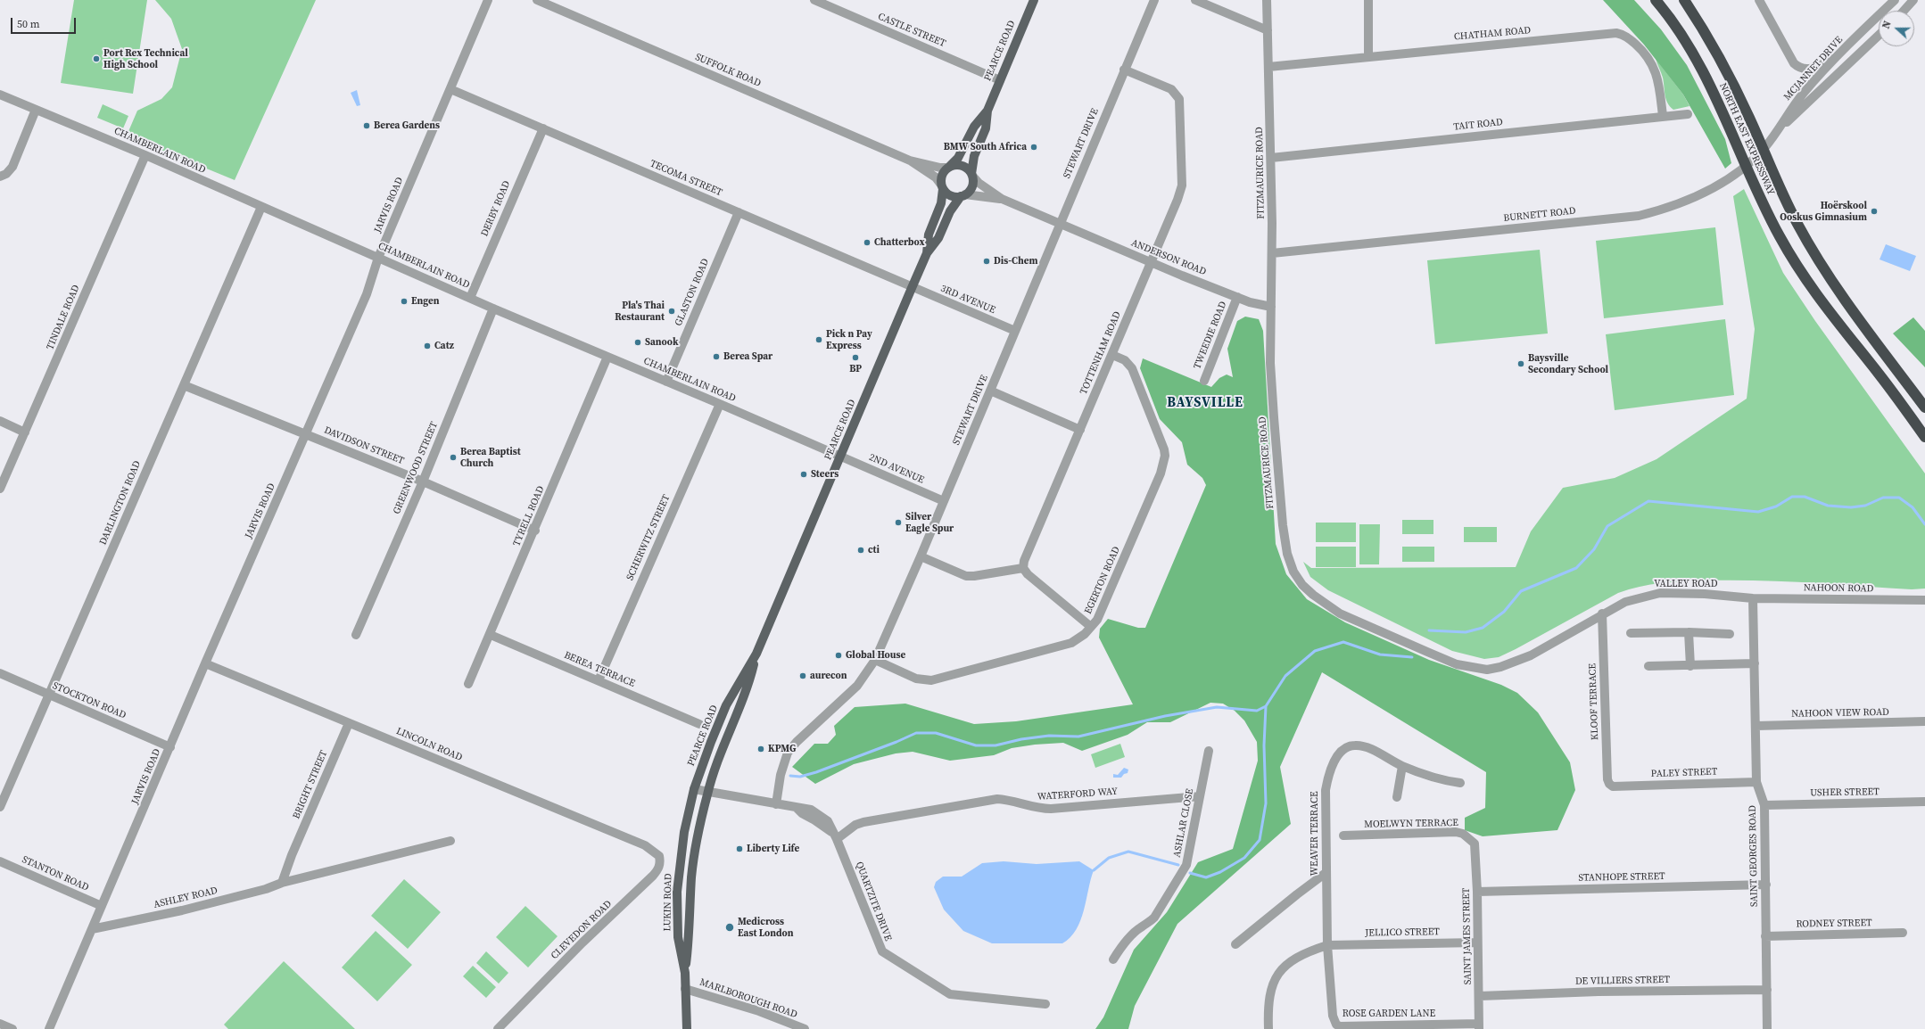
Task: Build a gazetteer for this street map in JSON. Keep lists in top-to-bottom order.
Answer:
{
  "streets": {
    "highway": ["NORTH EAST EXPRESSWAY"],
    "main road": ["PEARCE ROAD", "LUKIN ROAD"],
    "street": [
      "CASTLE STREET",
      "CHATHAM ROAD",
      "MCJANNET DRIVE",
      "SUFFOLK ROAD",
      "TAIT ROAD",
      "STEWART DRIVE",
      "CHAMBERLAIN ROAD",
      "FITZMAURICE ROAD",
      "TECOMA STREET",
      "JARVIS ROAD",
      "DERBY ROAD",
      "BURNETT ROAD",
      "ANDERSON ROAD",
      "GLASTON ROAD",
      "3RD AVENUE",
      "TINDALE ROAD",
      "TWEEDIE ROAD",
      "TOTTENHAM ROAD",
      "DAVIDSON STREET",
      "GREENWOOD STREET",
      "2ND AVENUE",
      "DARLINGTON ROAD",
      "TYRELL ROAD",
      "SCHERWITZ STREET",
      "EGERTON ROAD",
      "VALLEY ROAD",
      "NAHOON ROAD",
      "BEREA TERRACE",
      "STOCKTON ROAD",
      "KLOOF TERRACE",
      "NAHOON VIEW ROAD",
      "LINCOLN ROAD",
      "PALEY STREET",
      "BRIGHT STREET",
      "USHER STREET",
      "WATERFORD WAY",
      "ASHLAR CLOSE",
      "MOELWYN TERRACE",
      "WEAVER TERRACE",
      "SAINT GEORGES ROAD",
      "STANTON ROAD",
      "STANHOPE STREET",
      "ASHLEY ROAD",
      "QUARTZITE DRIVE",
      "RODNEY STREET",
      "CLEVEDON ROAD",
      "JELLICO STREET",
      "SAINT JAMES STREET",
      "DE VILLIERS STREET",
      "MARLBOROUGH ROAD",
      "ROSE GARDEN LANE"
    ]
  },
  "crossings": [
    ["CASTLE STREET", "PEARCE ROAD"],
    ["CHATHAM ROAD", "TAIT ROAD"],
    ["CHATHAM ROAD", "FITZMAURICE ROAD"],
    ["PEARCE ROAD", "SUFFOLK ROAD"],
    ["PEARCE ROAD", "CHAMBERLAIN ROAD"],
    ["PEARCE ROAD", "TECOMA STREET"],
    ["PEARCE ROAD", "3RD AVENUE"],
    ["PEARCE ROAD", "2ND AVENUE"],
    ["PEARCE ROAD", "QUARTZITE DRIVE"],
    ["PEARCE ROAD", "LUKIN ROAD"],
    ["MCJANNET DRIVE", "BURNETT ROAD"],
    ["TAIT ROAD", "FITZMAURICE ROAD"],
    ["STEWART DRIVE", "ANDERSON ROAD"],
    ["STEWART DRIVE", "3RD AVENUE"],
    ["STEWART DRIVE", "TOTTENHAM ROAD"],
    ["STEWART DRIVE", "2ND AVENUE"],
    ["STEWART DRIVE", "EGERTON ROAD"],
    ["STEWART DRIVE", "QUARTZITE DRIVE"],
    ["CHAMBERLAIN ROAD", "JARVIS ROAD"],
    ["CHAMBERLAIN ROAD", "DERBY ROAD"],
    ["CHAMBERLAIN ROAD", "GLASTON ROAD"],
    ["CHAMBERLAIN ROAD", "TINDALE ROAD"],
    ["CHAMBERLAIN ROAD", "GREENWOOD STREET"],
    ["CHAMBERLAIN ROAD", "2ND AVENUE"],
    ["CHAMBERLAIN ROAD", "DARLINGTON ROAD"],
    ["CHAMBERLAIN ROAD", "TYRELL ROAD"],
    ["CHAMBERLAIN ROAD", "SCHERWITZ STREET"],
    ["FITZMAURICE ROAD", "BURNETT ROAD"],
    ["FITZMAURICE ROAD", "ANDERSON ROAD"],
    ["FITZMAURICE ROAD", "VALLEY ROAD"],
    ["FITZMAURICE ROAD", "KLOOF TERRACE"],
    ["TECOMA STREET", "JARVIS ROAD"],
    ["TECOMA STREET", "DERBY ROAD"],
    ["TECOMA STREET", "GLASTON ROAD"],
    ["TECOMA STREET", "3RD AVENUE"],
    ["JARVIS ROAD", "DAVIDSON STREET"],
    ["JARVIS ROAD", "STOCKTON ROAD"],
    ["JARVIS ROAD", "LINCOLN ROAD"],
    ["JARVIS ROAD", "STANTON ROAD"],
    ["JARVIS ROAD", "ASHLEY ROAD"],
    ["ANDERSON ROAD", "TWEEDIE ROAD"],
    ["ANDERSON ROAD", "TOTTENHAM ROAD"],
    ["TOTTENHAM ROAD", "EGERTON ROAD"],
    ["DAVIDSON STREET", "GREENWOOD STREET"],
    ["DAVIDSON STREET", "DARLINGTON ROAD"],
    ["DAVIDSON STREET", "TYRELL ROAD"],
    ["DARLINGTON ROAD", "STOCKTON ROAD"],
    ["TYRELL ROAD", "BEREA TERRACE"],
    ["SCHERWITZ STREET", "BEREA TERRACE"],
    ["VALLEY ROAD", "NAHOON ROAD"],
    ["VALLEY ROAD", "KLOOF TERRACE"],
    ["VALLEY ROAD", "SAINT GEORGES ROAD"],
    ["NAHOON ROAD", "SAINT GEORGES ROAD"],
    ["KLOOF TERRACE", "PALEY STREET"],
    ["NAHOON VIEW ROAD", "SAINT GEORGES ROAD"],
    ["LINCOLN ROAD", "BRIGHT STREET"],
    ["LINCOLN ROAD", "CLEVEDON ROAD"],
    ["PALEY STREET", "SAINT GEORGES ROAD"],
    ["BRIGHT STREET", "ASHLEY ROAD"],
    ["USHER STREET", "SAINT GEORGES ROAD"],
    ["WATERFORD WAY", "ASHLAR CLOSE"],
    ["WATERFORD WAY", "QUARTZITE DRIVE"],
    ["MOELWYN TERRACE", "SAINT JAMES STREET"],
    ["WEAVER TERRACE", "JELLICO STREET"],
    ["WEAVER TERRACE", "ROSE GARDEN LANE"],
    ["SAINT GEORGES ROAD", "STANHOPE STREET"],
    ["SAINT GEORGES ROAD", "RODNEY STREET"],
    ["SAINT GEORGES ROAD", "DE VILLIERS STREET"],
    ["STANHOPE STREET", "SAINT JAMES STREET"],
    ["LUKIN ROAD", "MARLBOROUGH ROAD"],
    ["JELLICO STREET", "SAINT JAMES STREET"],
    ["JELLICO STREET", "ROSE GARDEN LANE"],
    ["SAINT JAMES STREET", "DE VILLIERS STREET"],
    ["SAINT JAMES STREET", "ROSE GARDEN LANE"]
  ],
  "districts": ["BAYSVILLE"],
  "places": [
    "Port Rex Technical High School",
    "Berea Gardens",
    "BMW South Africa",
    "Hoërskool Ooskus Gimnasium",
    "Chatterbox",
    "Dis-Chem",
    "Engen",
    "Pla's Thai Restaurant",
    "Pick n Pay Express",
    "Sanook",
    "Catz",
    "Berea Spar",
    "BP",
    "Baysville Secondary School",
    "Berea Baptist Church",
    "Steers",
    "Silver Eagle Spur",
    "cti",
    "Global House",
    "aurecon",
    "KPMG",
    "Liberty Life",
    "Medicross East London"
  ],
  "scale_bar": "50 m",
  "north": "left"
}
